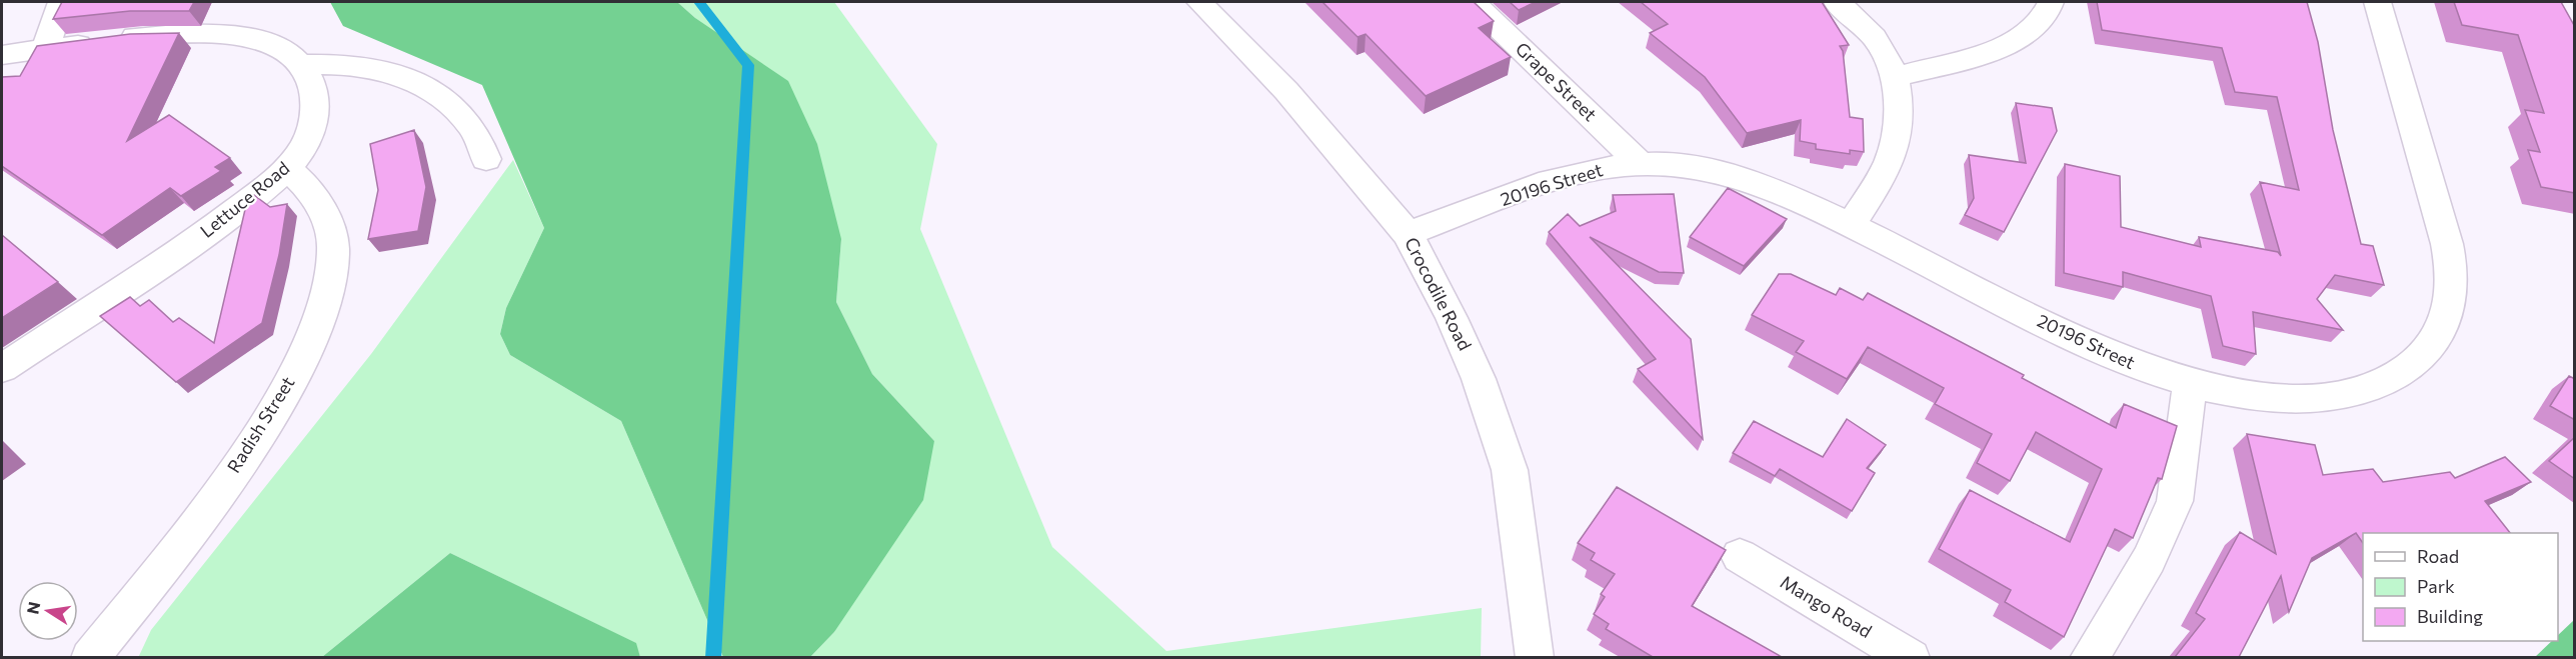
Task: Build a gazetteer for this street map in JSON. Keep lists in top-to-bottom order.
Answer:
{
  "streets": {
    "street": [
      "Grape Street",
      "20196 Street",
      "Lettuce Road",
      "Crocodile Road",
      "Radish Street",
      "Mango Road"
    ]
  },
  "crossings": [
    ["Grape Street", "20196 Street"],
    ["20196 Street", "Crocodile Road"],
    ["Lettuce Road", "Radish Street"]
  ],
  "legend": ["Road", "Park", "Building"],
  "north": "left"
}
